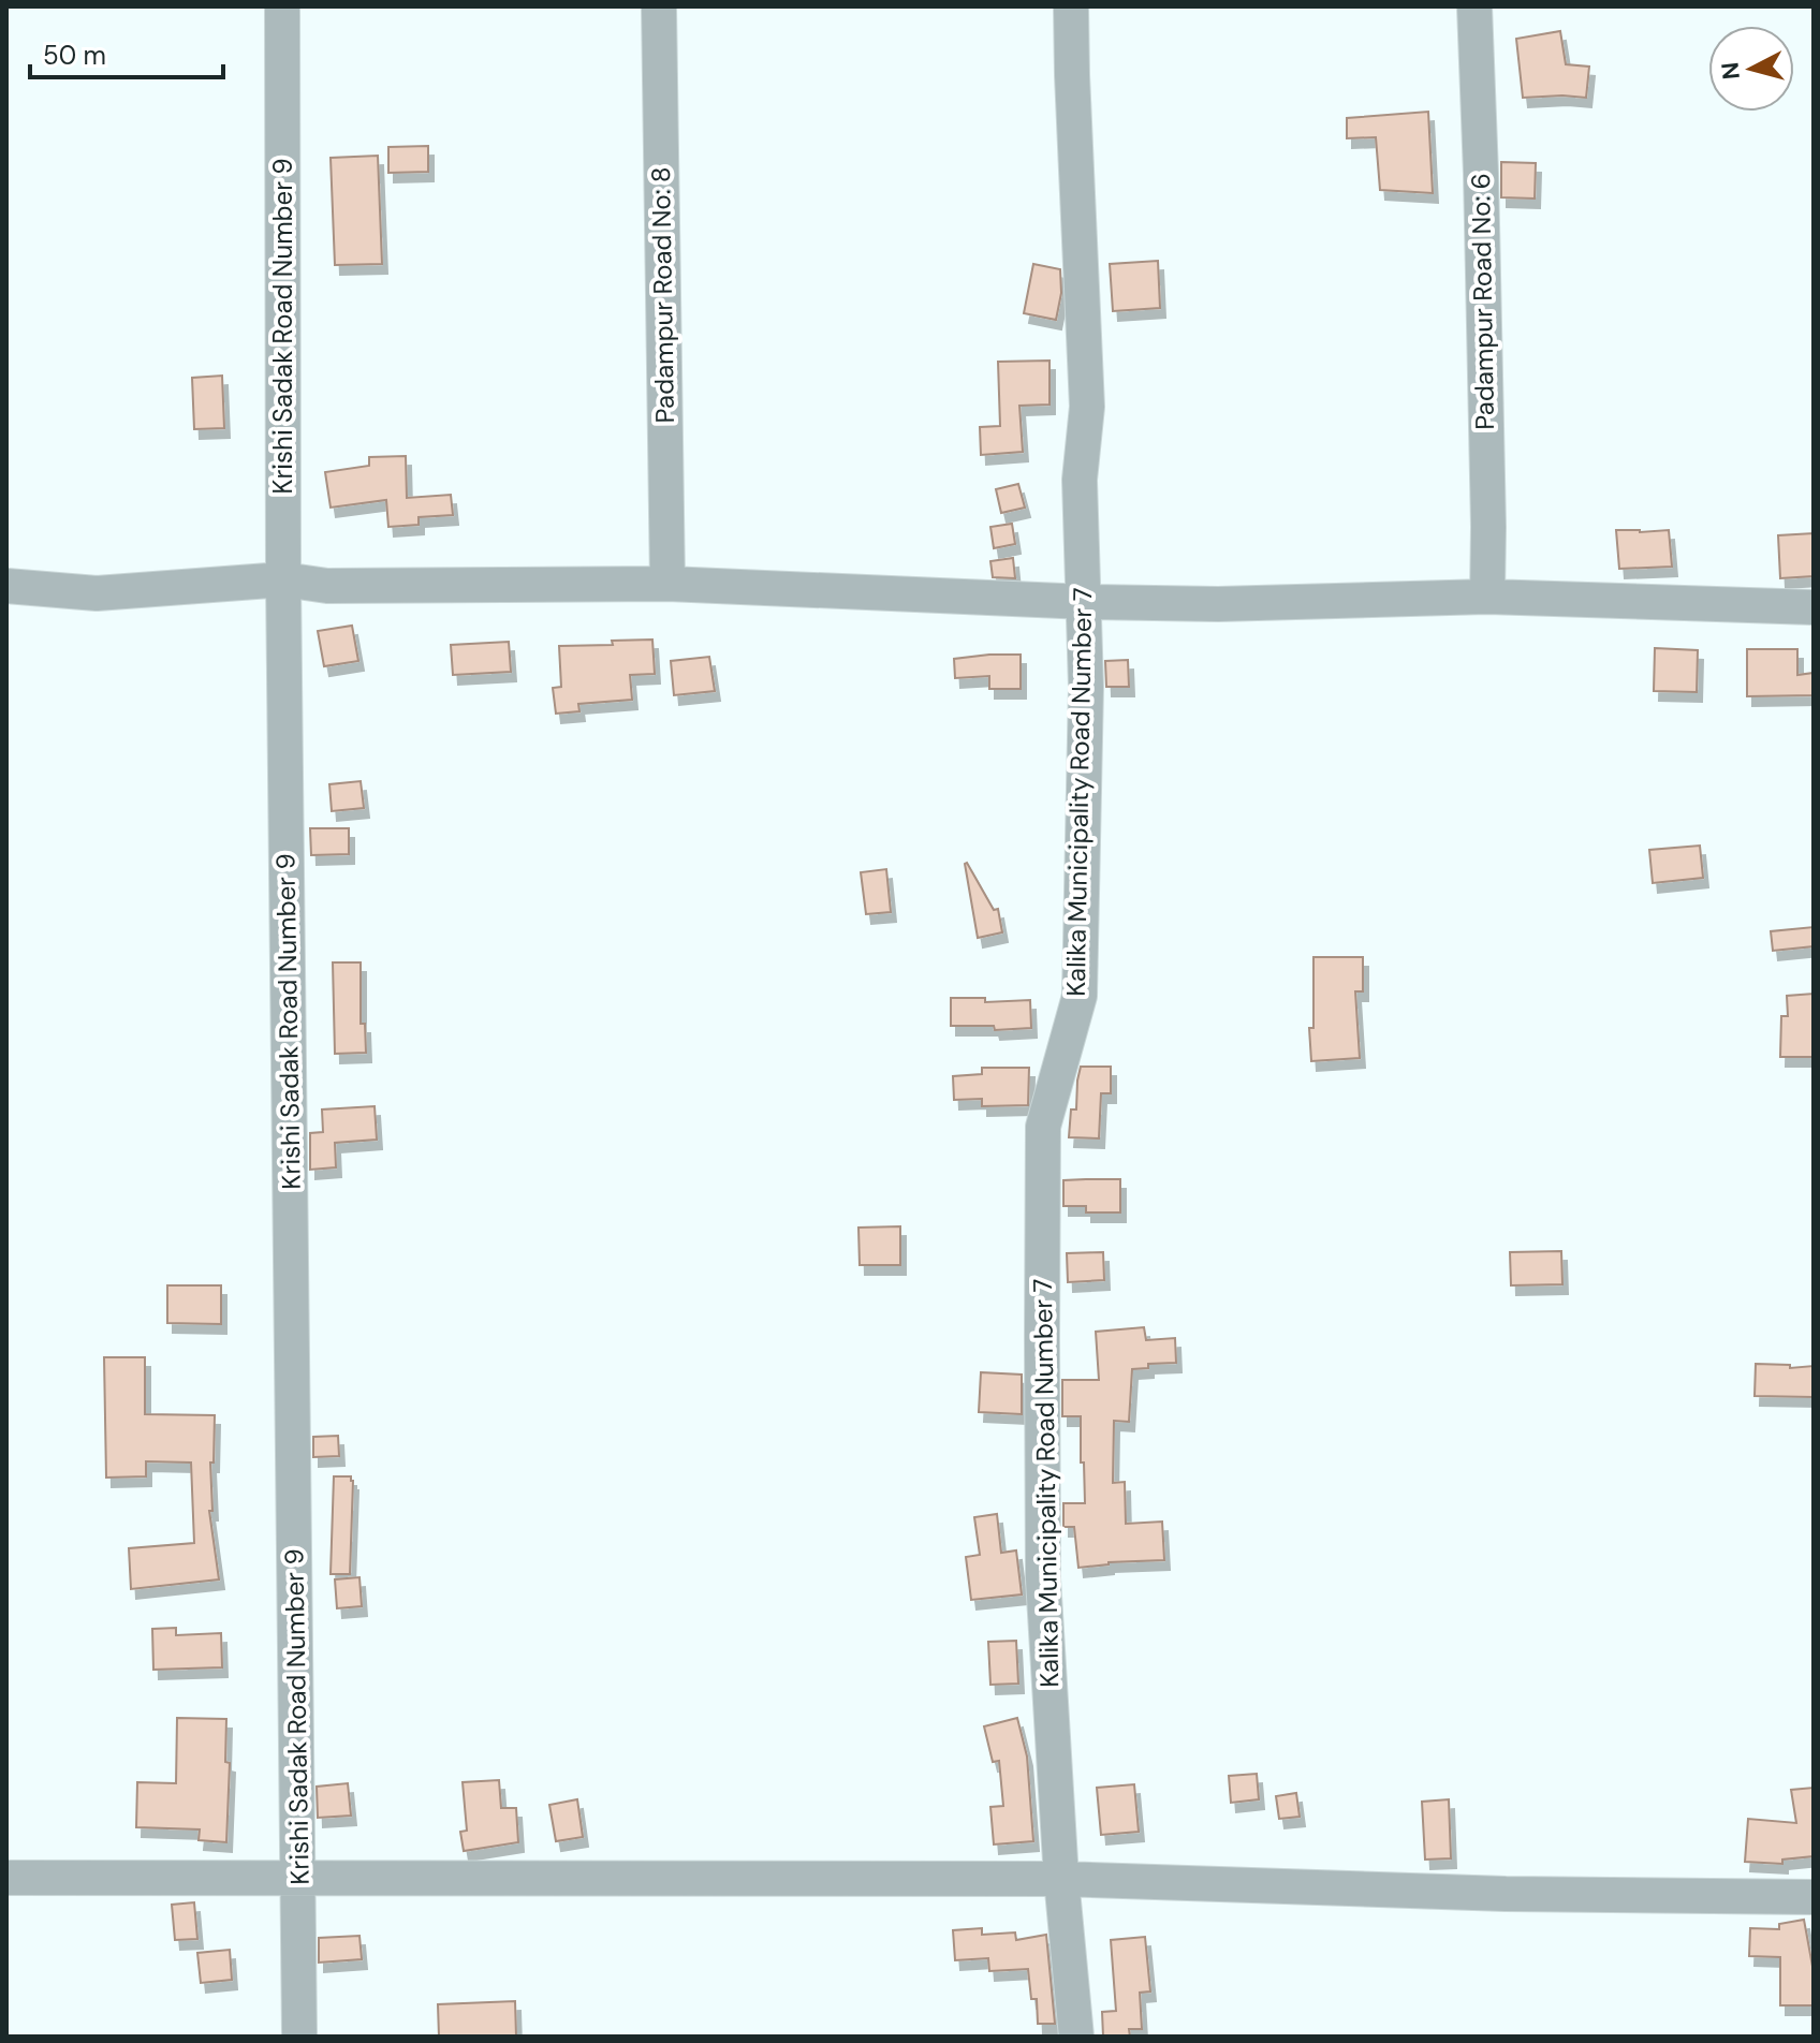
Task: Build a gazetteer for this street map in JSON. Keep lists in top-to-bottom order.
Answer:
{
  "streets": {
    "street": [
      "Padampur Road No: 8",
      "Padampur Road No: 6",
      "Krishi Sadak Road Number 9",
      "Kalika Municipality Road Number 7"
    ]
  },
  "scale_bar": "50 m",
  "north": "left"
}
